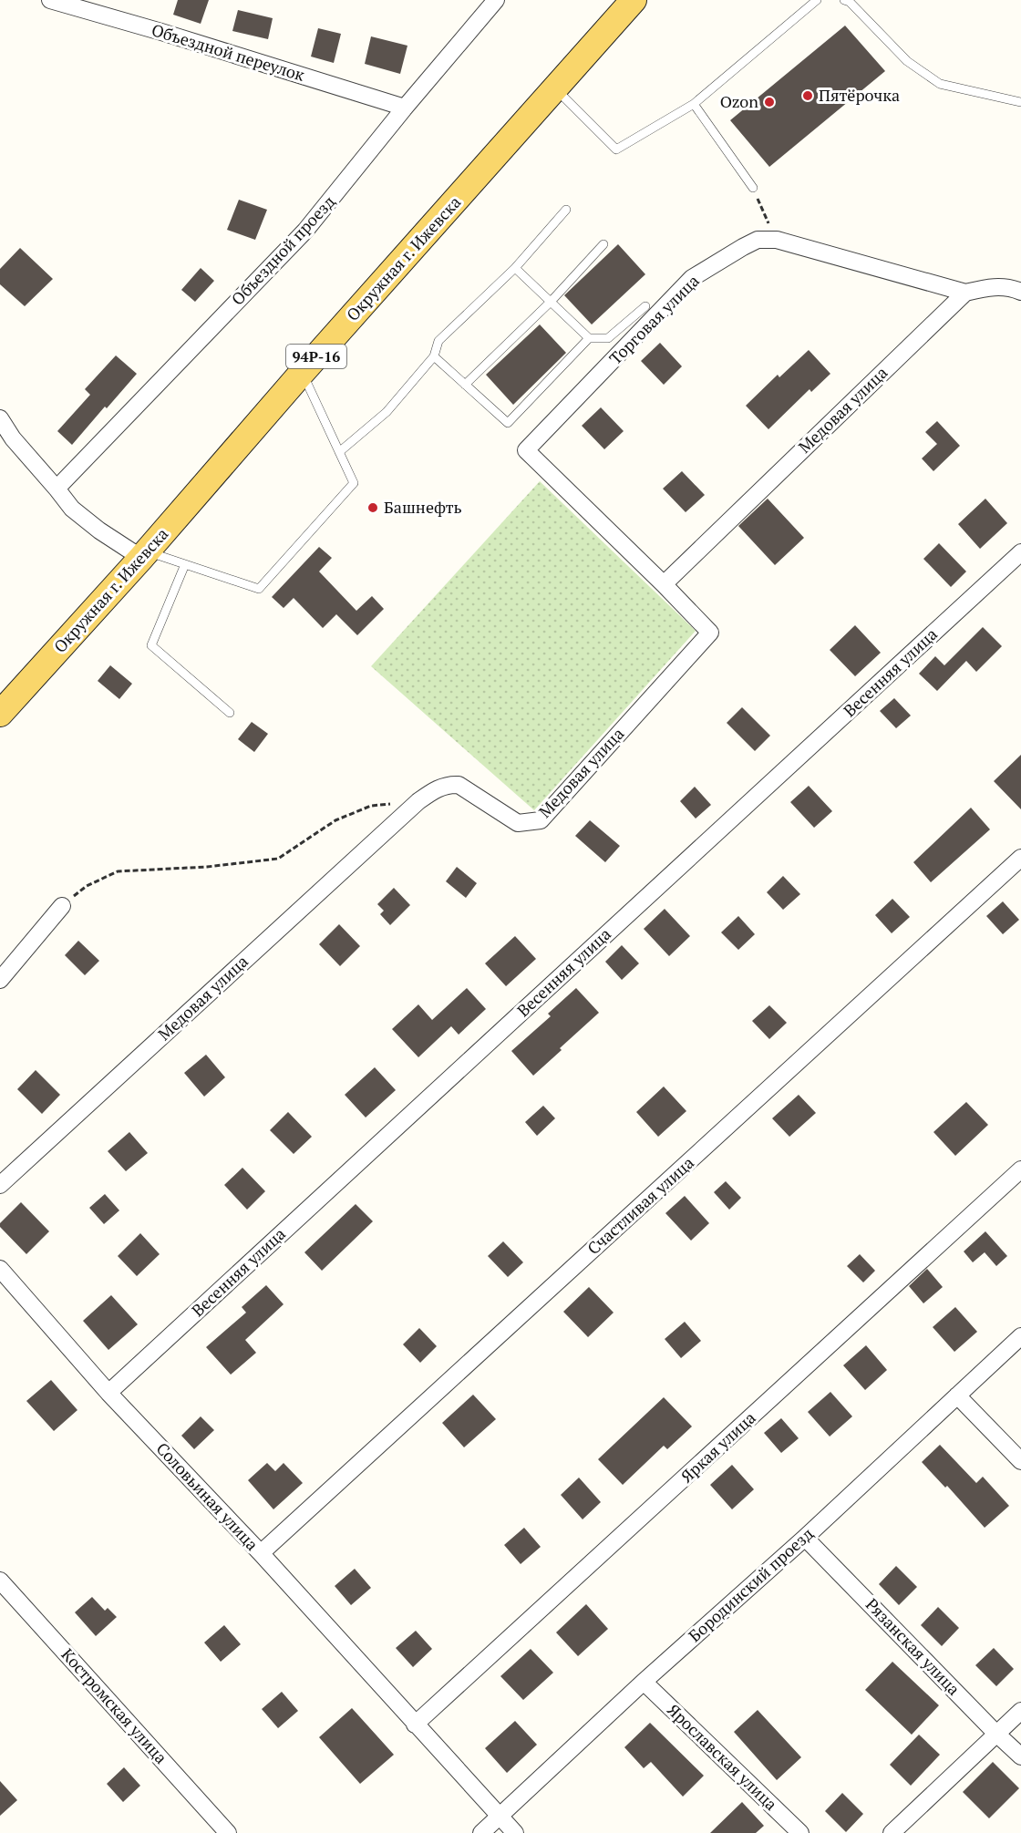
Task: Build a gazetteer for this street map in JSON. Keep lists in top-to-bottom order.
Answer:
{
  "streets": {
    "main road": ["Окружная г. Ижевска", "94Р-16"],
    "street": [
      "Объездной переулок",
      "Объездной проезд",
      "Торговая улица",
      "Медовая улица",
      "Весенняя улица",
      "Счастливая улица",
      "Яркая улица",
      "Соловьиная улица",
      "Бородинский проезд",
      "Рязанская улица",
      "Костромская улица",
      "Ярославская улица"
    ]
  },
  "crossings": [
    ["Объездной переулок", "Объездной проезд"],
    ["Торговая улица", "Медовая улица"],
    ["Весенняя улица", "Соловьиная улица"],
    ["Счастливая улица", "Соловьиная улица"],
    ["Яркая улица", "Соловьиная улица"],
    ["Соловьиная улица", "Бородинский проезд"],
    ["Бородинский проезд", "Рязанская улица"],
    ["Бородинский проезд", "Ярославская улица"]
  ],
  "places": ["Пятёрочка", "Ozon", "Башнефть"]
}
